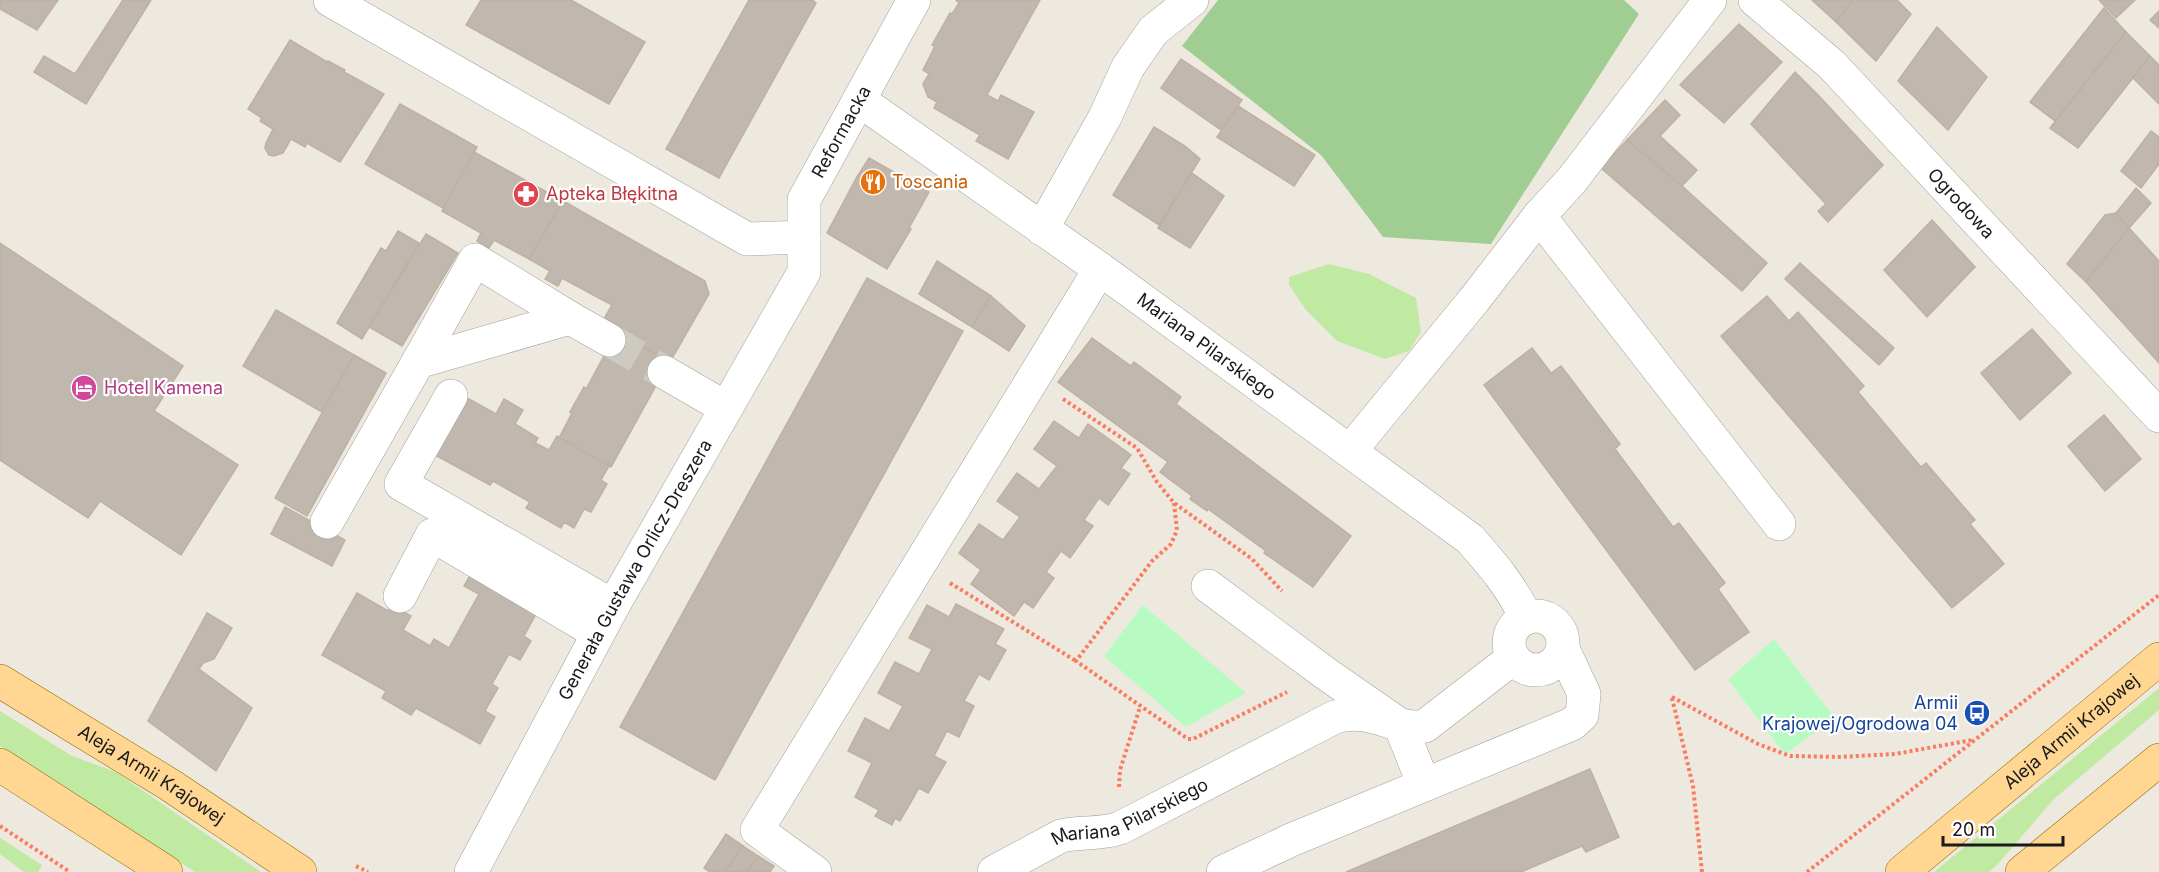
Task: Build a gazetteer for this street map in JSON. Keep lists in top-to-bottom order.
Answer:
{
  "streets": {
    "main road": ["Aleja Armii Krajowej"],
    "street": [
      "Reformacka",
      "Ogrodowa",
      "Mariana Pilarskiego",
      "Generała Gustawa Orlicz-Dreszera"
    ]
  },
  "crossings": [
    ["Reformacka", "Mariana Pilarskiego"],
    ["Reformacka", "Generała Gustawa Orlicz-Dreszera"]
  ],
  "places": {
    "restaurant": ["Toscania"],
    "pharmacy": ["Apteka Błękitna"],
    "hotel": ["Hotel Kamena"],
    "bus stop": ["Armii Krajowej/Ogrodowa 04"]
  },
  "scale_bar": "20 m"
}
